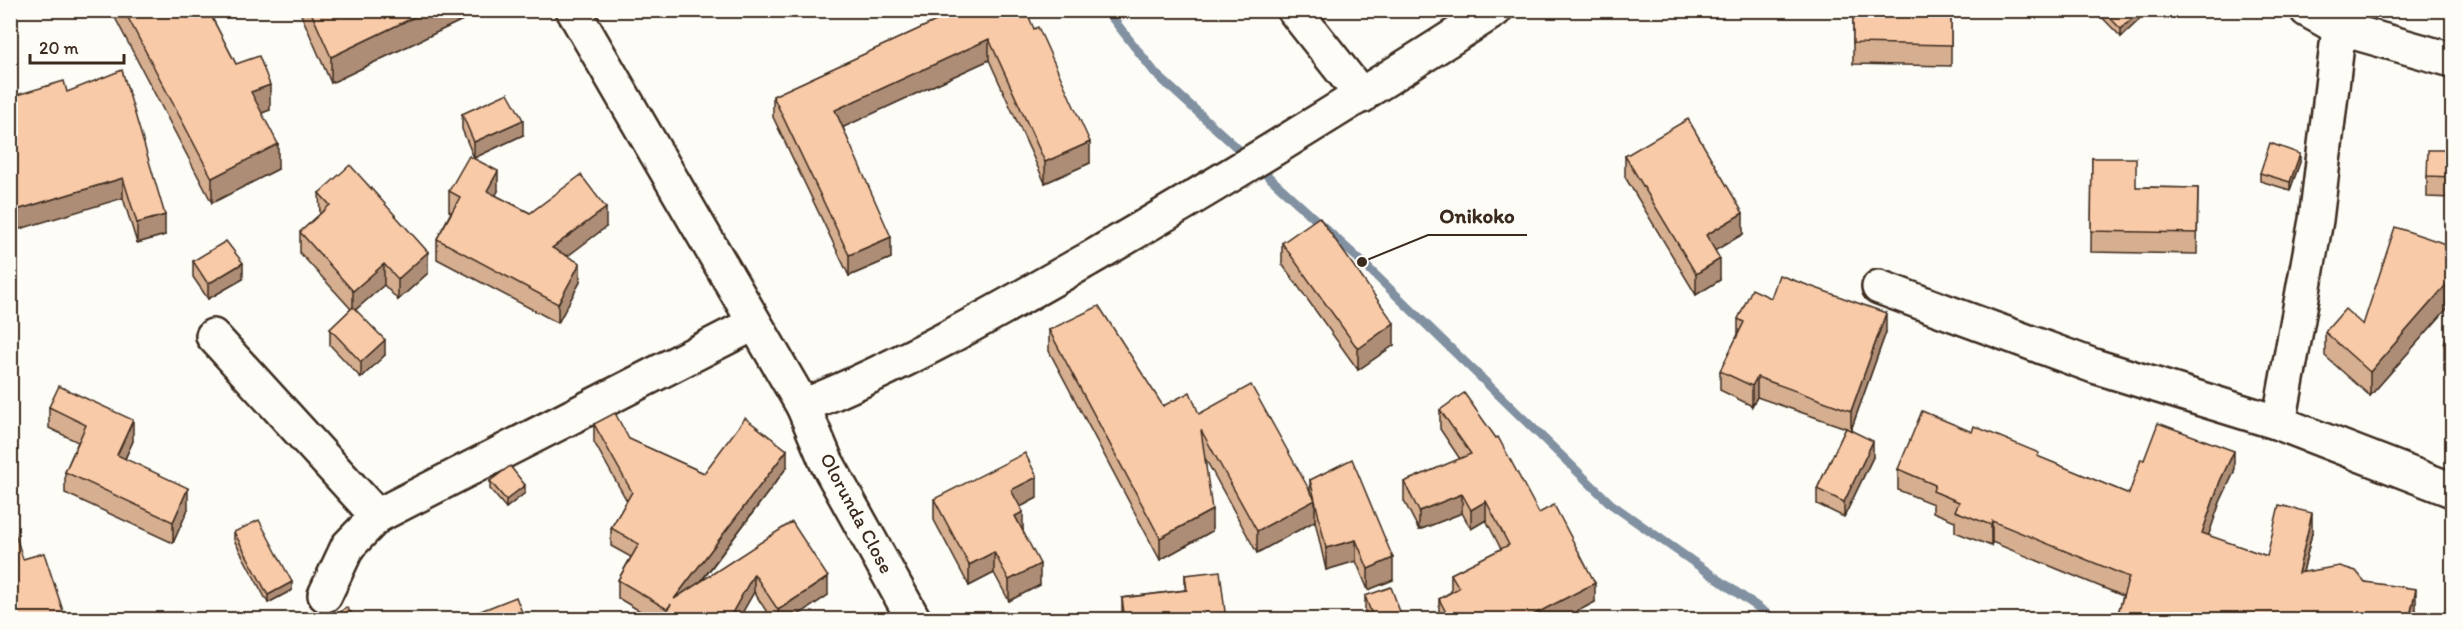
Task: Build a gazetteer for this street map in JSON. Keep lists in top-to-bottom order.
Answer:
{
  "streets": {
    "street": ["Olorunda Close"]
  },
  "places": ["Onikoko"],
  "scale_bar": "20 m"
}
